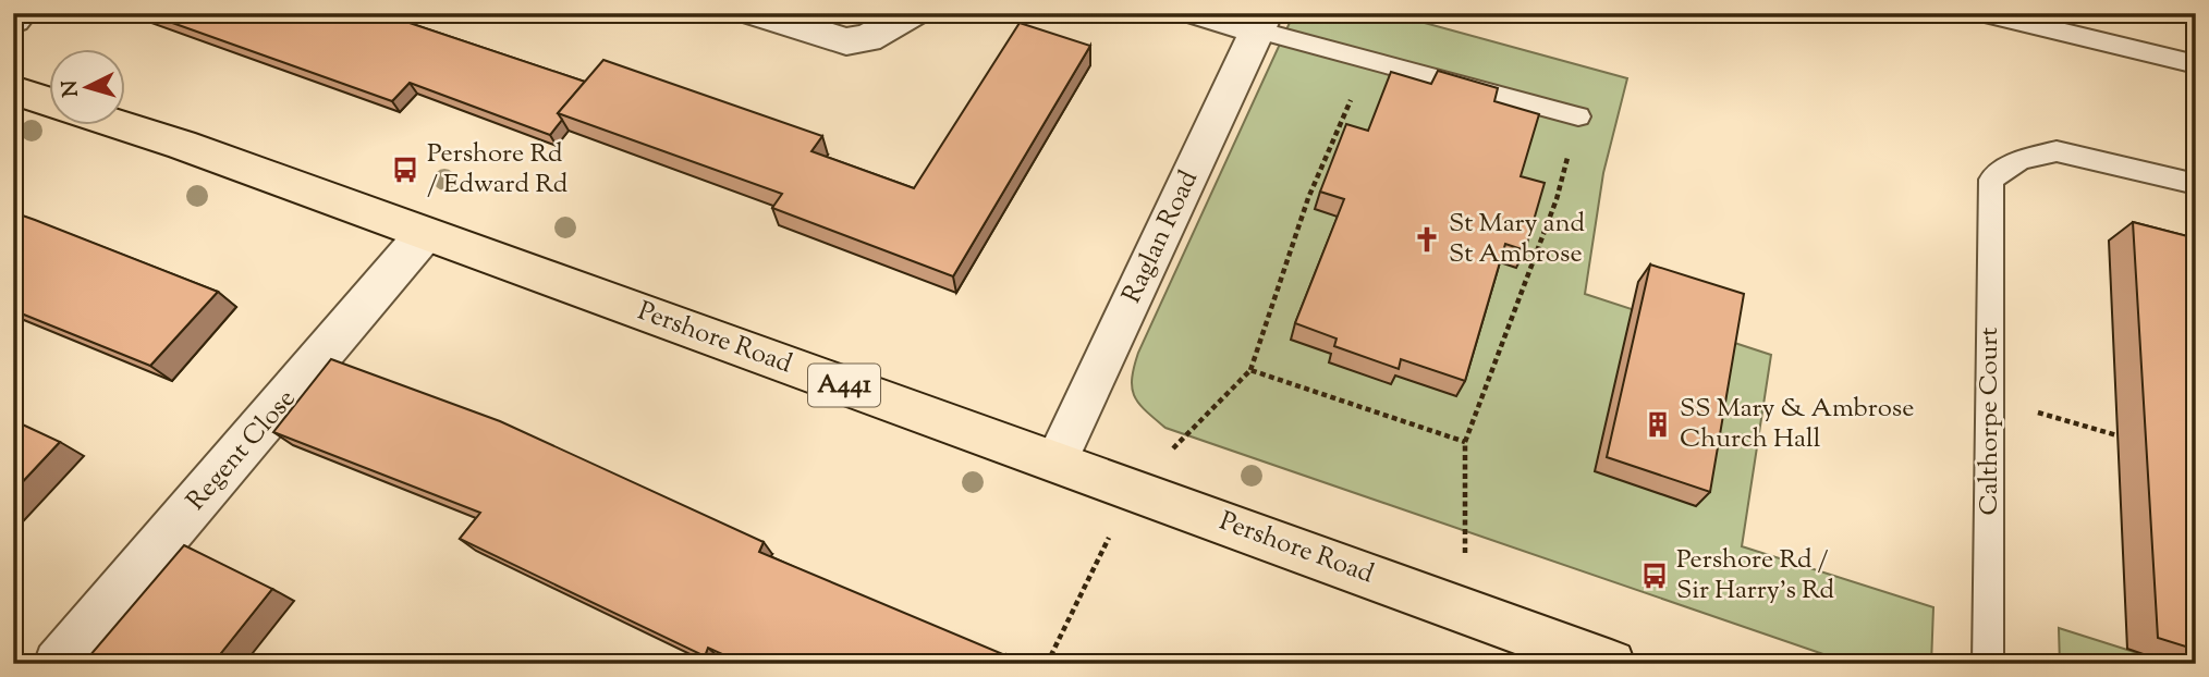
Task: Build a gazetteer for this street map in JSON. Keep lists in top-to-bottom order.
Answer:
{
  "streets": {
    "main road": ["Pershore Road", "A441"],
    "street": ["Raglan Road", "Regent Close"],
    "lane": ["Calthorpe Court"]
  },
  "crossings": [
    ["Raglan Road", "Pershore Road"],
    ["Pershore Road", "Regent Close"]
  ],
  "places": {
    "bus stop": ["Pershore Rd / Edward Rd", "Pershore Rd / Sir Harry's Rd"],
    "church": ["St Mary and St Ambrose"],
    "building": ["SS Mary & Ambrose Church Hall"]
  },
  "north": "left"
}
